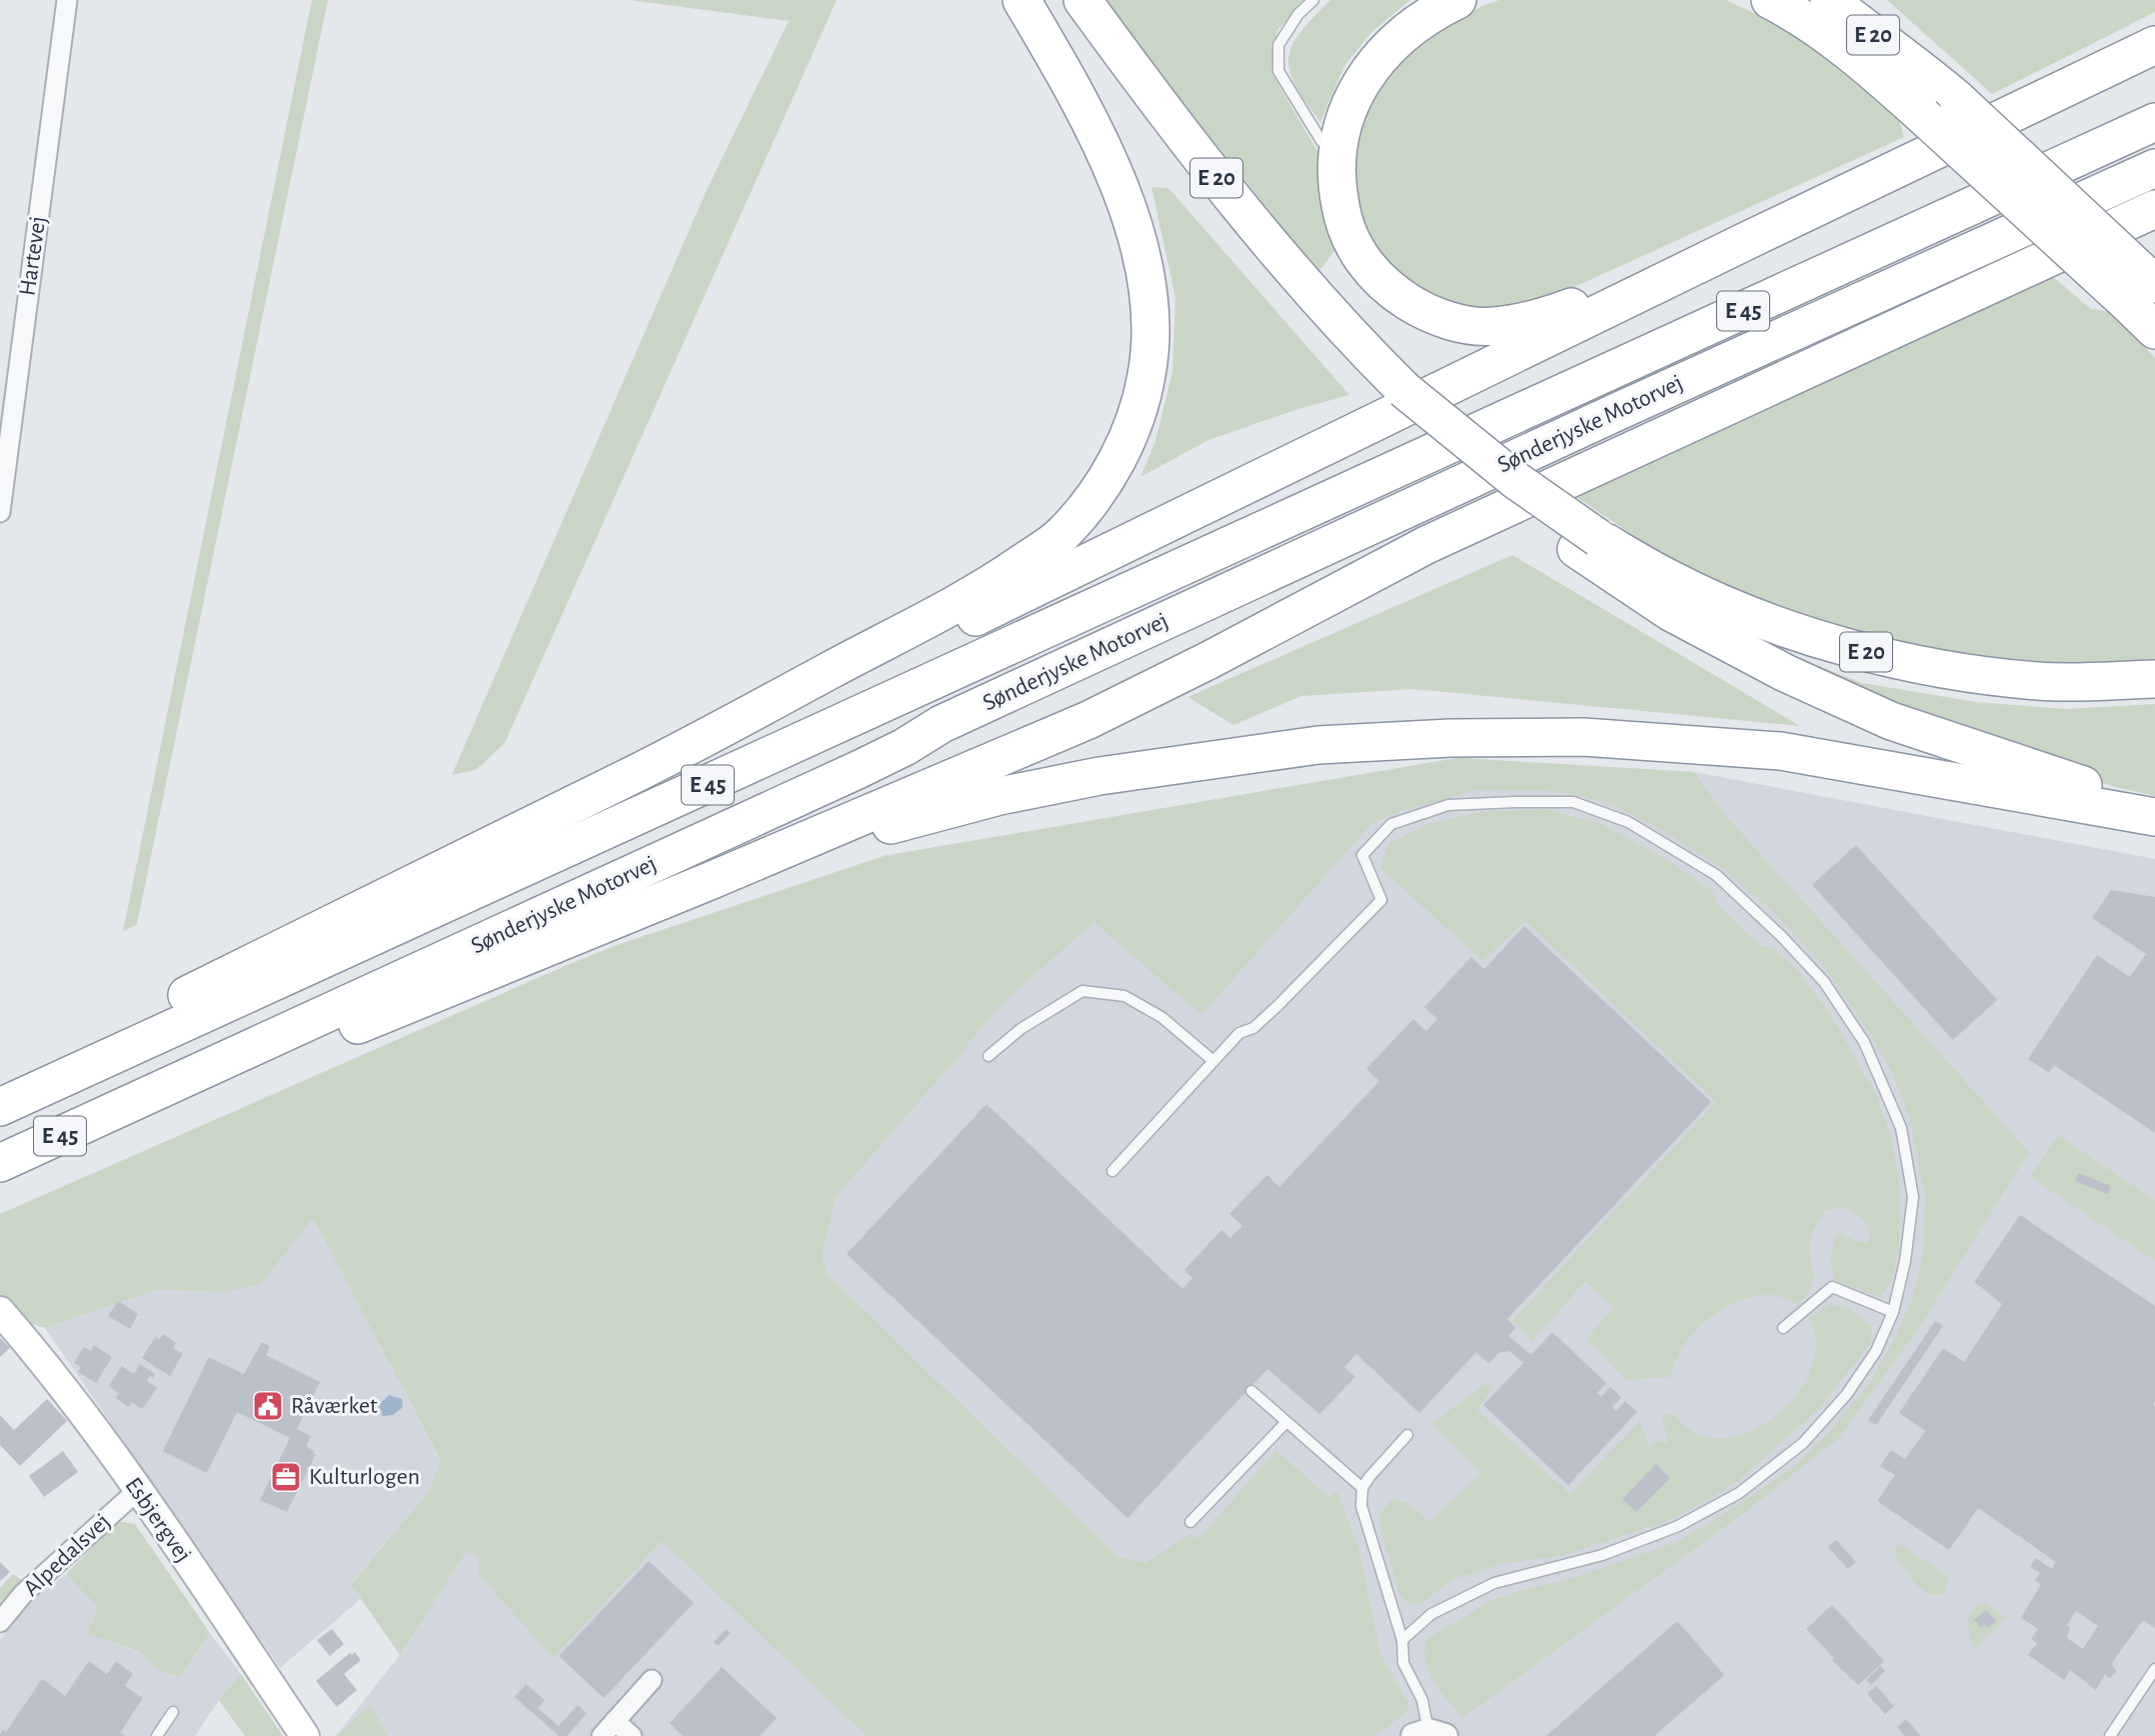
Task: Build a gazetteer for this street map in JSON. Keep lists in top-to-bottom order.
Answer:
{
  "streets": {
    "highway": ["E 20", "E 45", "Sønderjyske Motorvej"],
    "main road": ["Esbjergvej"],
    "street": ["Hartevej", "Alpedalsvej"]
  },
  "crossings": [
    ["Esbjergvej", "Alpedalsvej"]
  ],
  "places": {
    "public building": ["Råværket"],
    "office": ["Kulturlogen"]
  }
}
